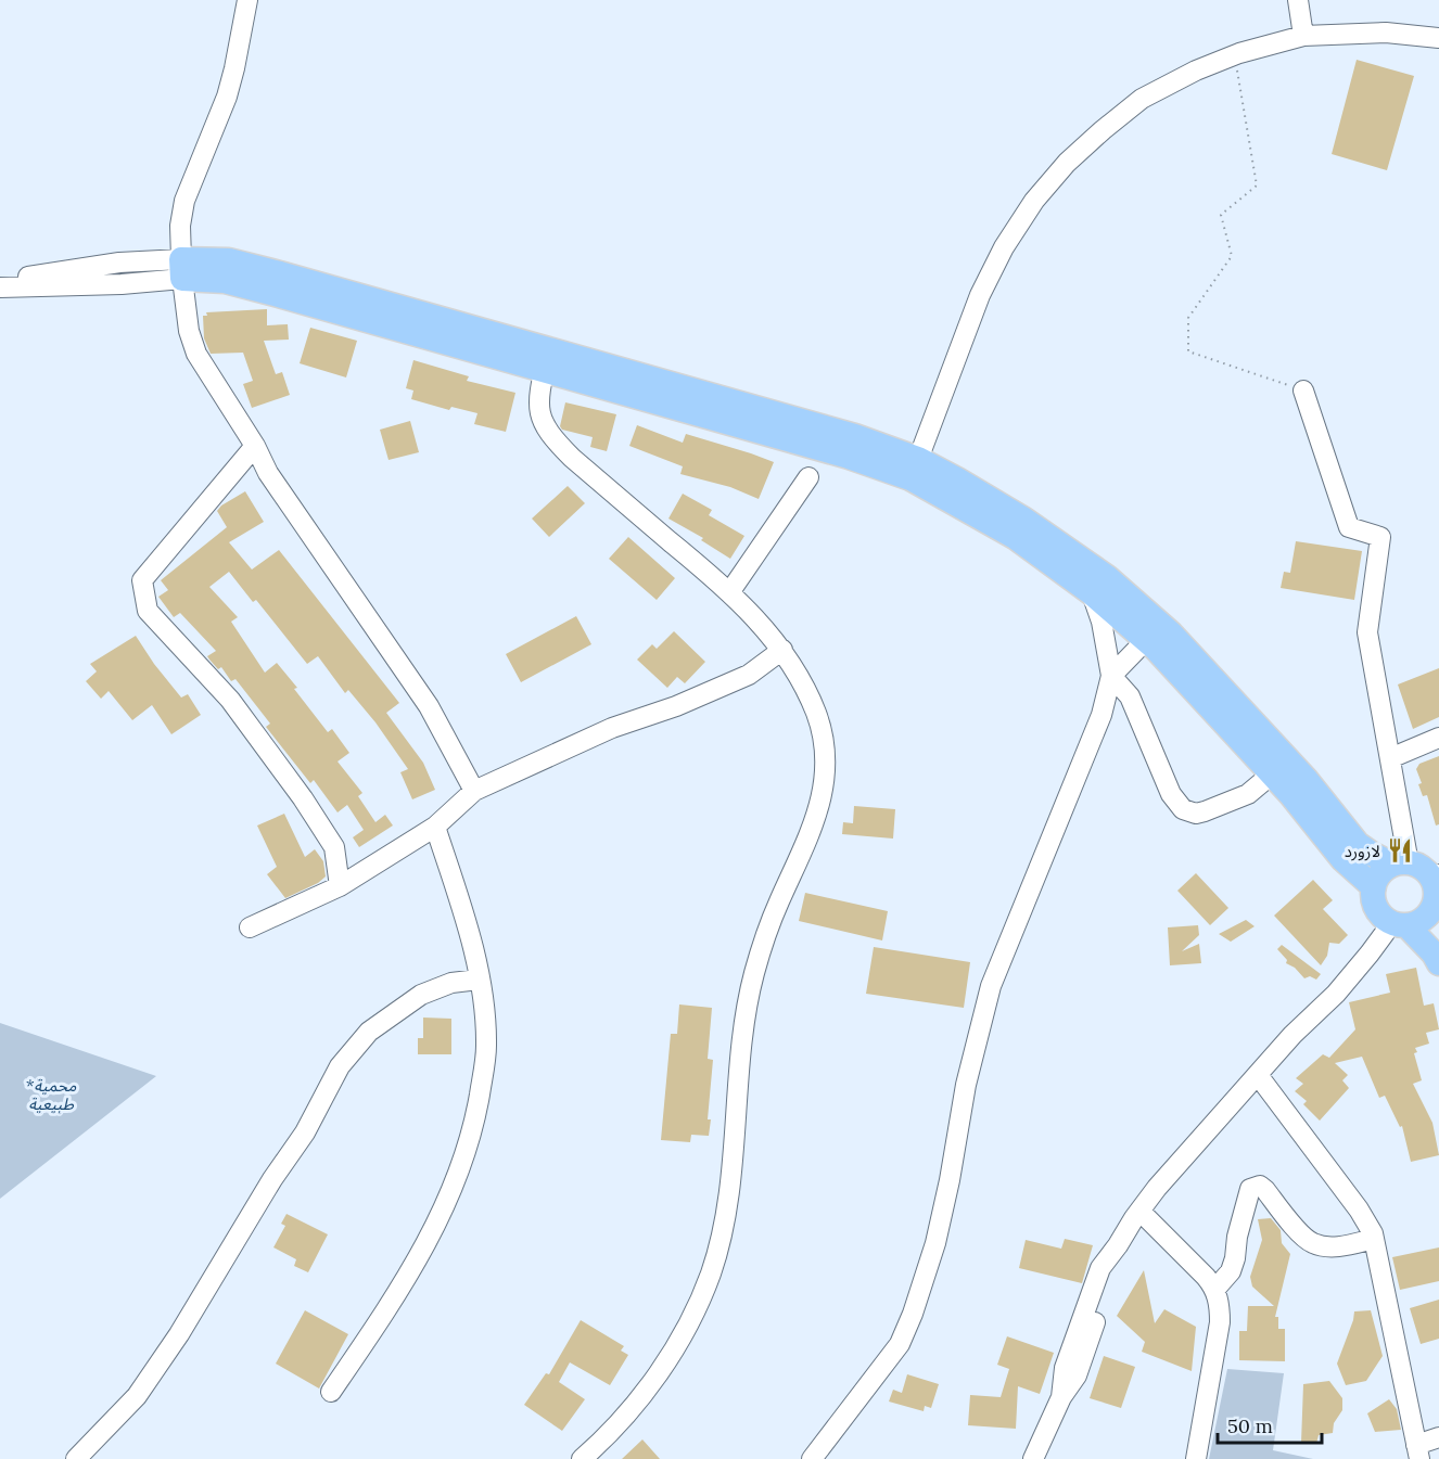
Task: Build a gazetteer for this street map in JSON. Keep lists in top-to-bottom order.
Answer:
{
  "parks": ["*محمية طبيعية"],
  "places": {
    "restaurant": ["لازورد"]
  },
  "scale_bar": "50 m"
}
